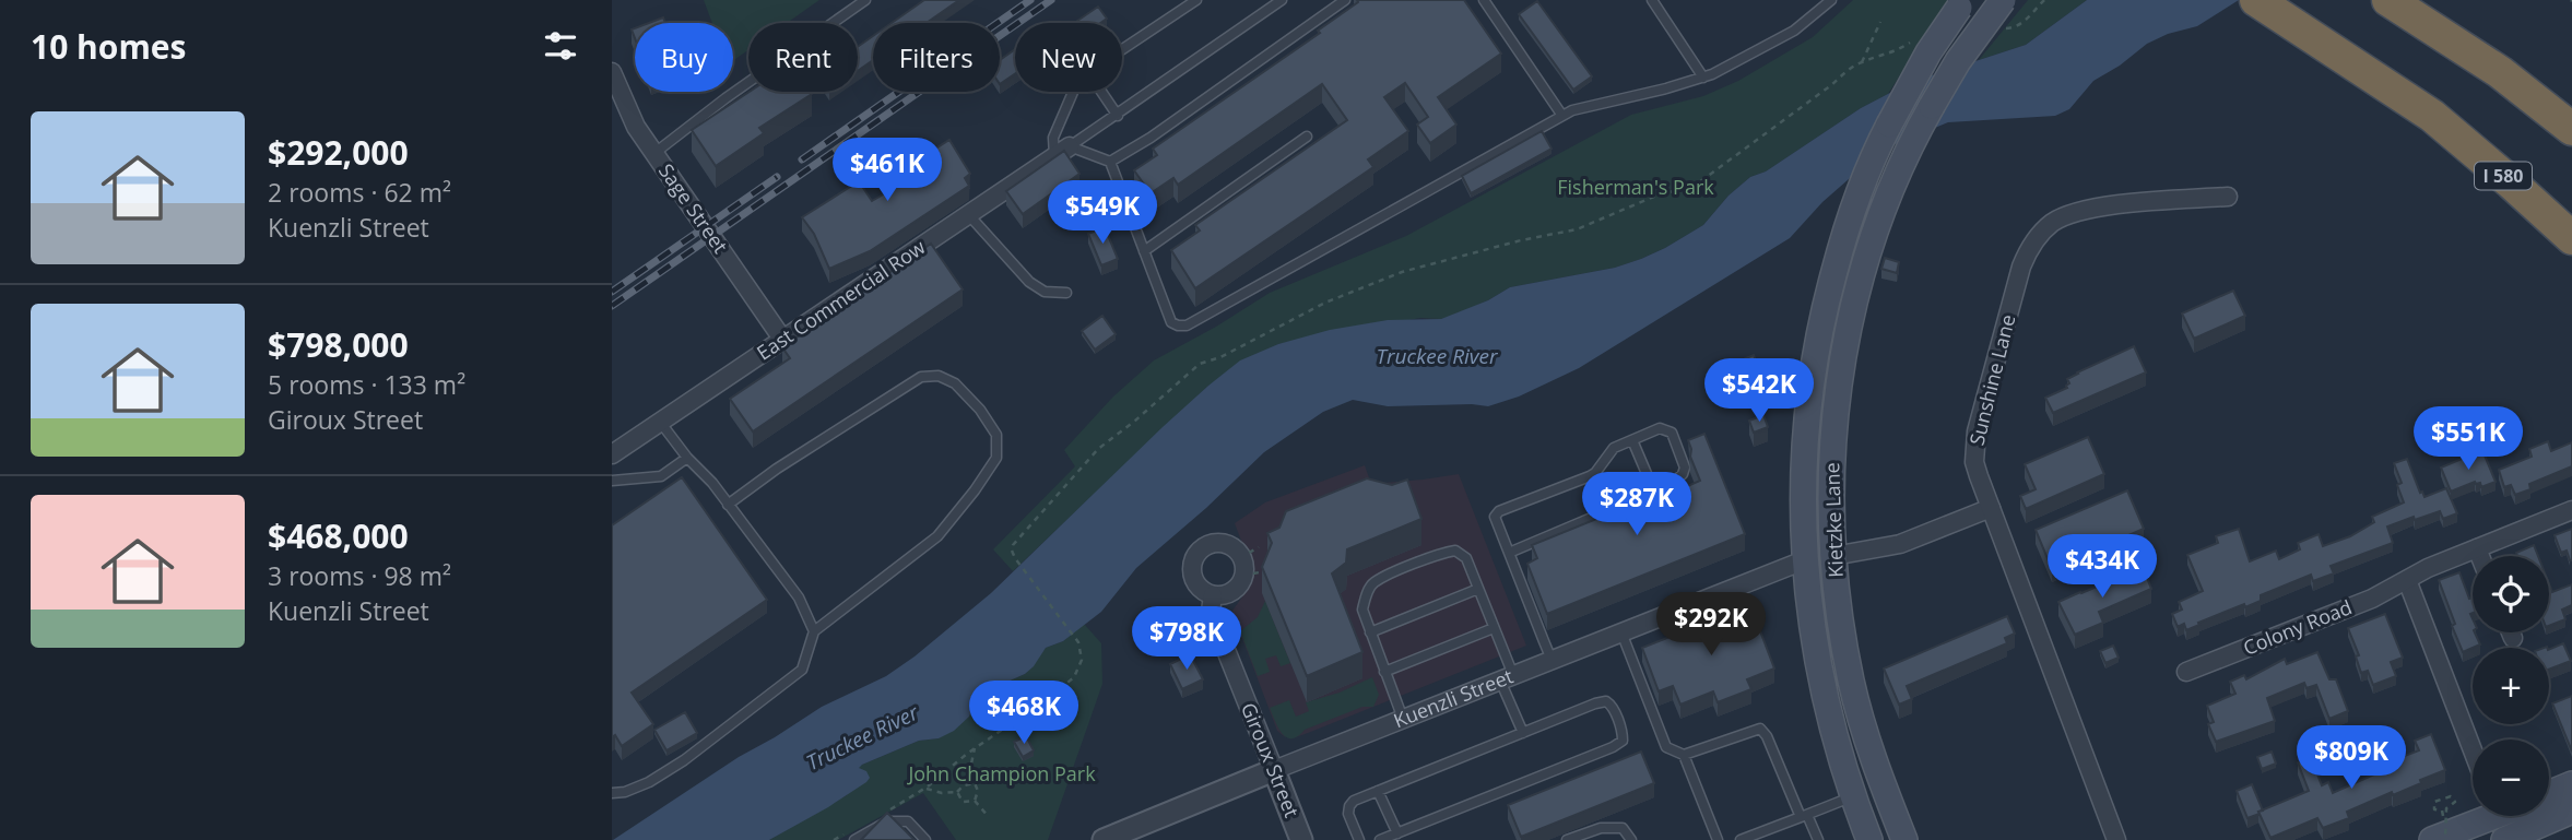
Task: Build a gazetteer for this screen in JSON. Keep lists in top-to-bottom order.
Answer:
{
  "streets": {
    "highway": ["I 580"],
    "main road": ["Kietzke Lane"],
    "street": [
      "Sage Street",
      "East Commercial Row",
      "Sunshine Lane",
      "Colony Road",
      "Kuenzli Street",
      "Giroux Street"
    ]
  },
  "crossings": [
    ["Sage Street", "East Commercial Row"],
    ["Kietzke Lane", "Kuenzli Street"],
    ["Kuenzli Street", "Giroux Street"]
  ],
  "water": ["Truckee River"],
  "parks": ["Fisherman's Park", "John Champion Park"],
  "page": {
    "heading": "10 homes",
    "chip": [
      "Buy",
      "Rent",
      "Filters",
      "New"
    ],
    "list": [
      {
        "name": "$292,000",
        "note": "2 rooms · 62 m² · Kuenzli Street"
      },
      {
        "name": "$798,000",
        "note": "5 rooms · 133 m² · Giroux Street"
      },
      {
        "name": "$468,000",
        "note": "3 rooms · 98 m² · Kuenzli Street"
      }
    ],
    "price": [
      "$461K",
      "$549K",
      "$542K",
      "$551K",
      "$287K",
      "$434K",
      "$292K",
      "$798K",
      "$468K",
      "$809K"
    ],
    "map_buttons": ["+", "−"]
  }
}
